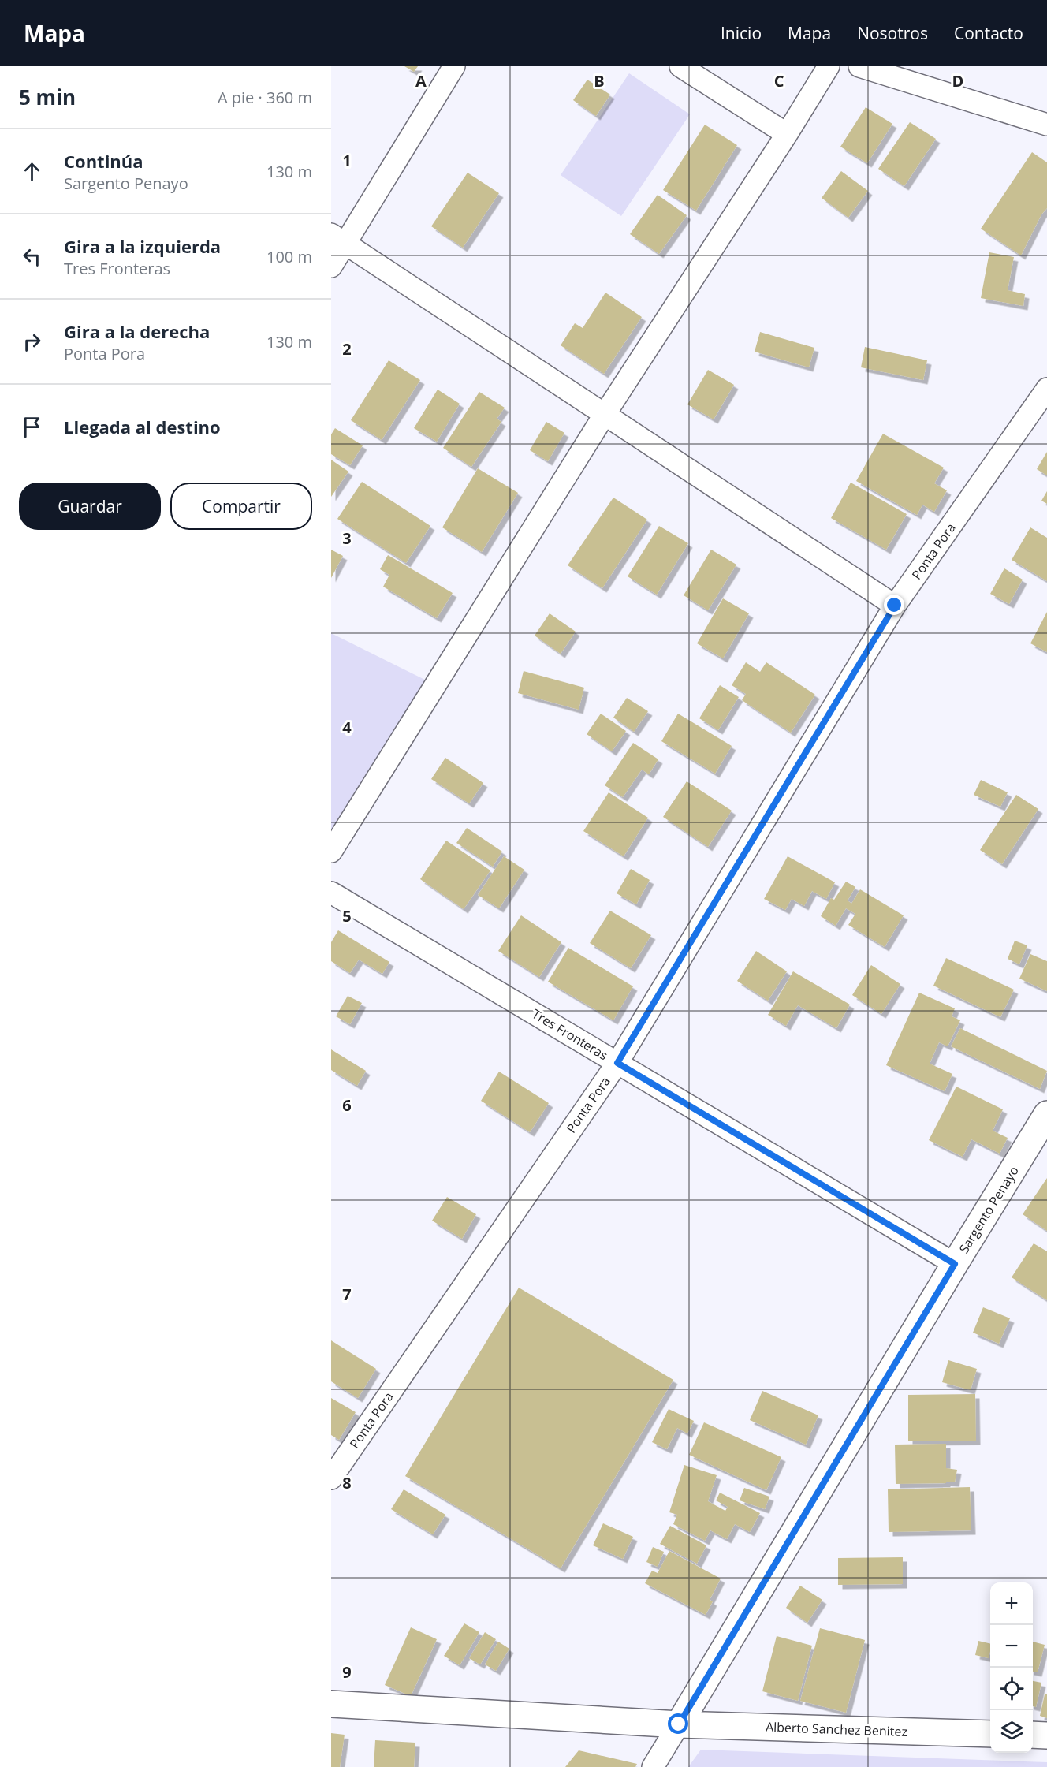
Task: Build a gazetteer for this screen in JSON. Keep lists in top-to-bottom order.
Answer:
{
  "streets": {
    "street": [
      "Ponta Pora",
      "Tres Fronteras",
      "Sargento Penayo",
      "Alberto Sanchez Benitez"
    ]
  },
  "crossings": [
    ["Ponta Pora", "Tres Fronteras"],
    ["Tres Fronteras", "Sargento Penayo"],
    ["Sargento Penayo", "Alberto Sanchez Benitez"]
  ],
  "page": {
    "header": "Mapa",
    "nav": [
      "Inicio",
      "Mapa",
      "Nosotros",
      "Contacto"
    ],
    "heading": ["5 min", "A pie · 360 m"],
    "list": [
      ["Continúa", "Sargento Penayo", "130 m"],
      ["Gira a la izquierda", "Tres Fronteras", "100 m"],
      ["Gira a la derecha", "Ponta Pora", "130 m"],
      "Llegada al destino"
    ],
    "buttons": ["Guardar", "Compartir"],
    "map_buttons": ["+", "−"]
  },
  "grid": {
    "columns": [
      "A",
      "B",
      "C",
      "D"
    ],
    "rows": [
      "1",
      "2",
      "3",
      "4",
      "5",
      "6",
      "7",
      "8",
      "9"
    ]
  }
}
